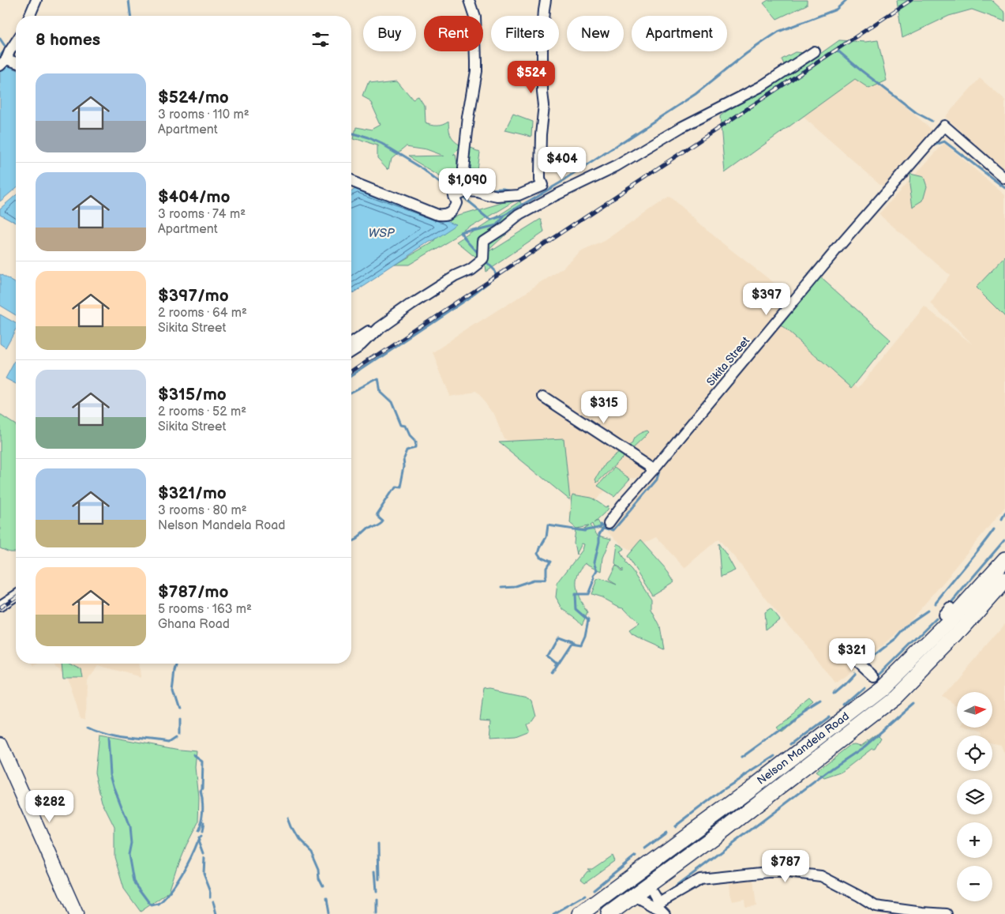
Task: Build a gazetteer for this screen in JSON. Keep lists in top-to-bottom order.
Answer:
{
  "streets": {
    "main road": ["Nelson Mandela Road"],
    "street": ["Sikita Street"]
  },
  "water": ["WSP"],
  "north": "right",
  "page": {
    "chip": [
      "Buy",
      "Rent",
      "Filters",
      "New",
      "Apartment"
    ],
    "heading": "8 homes",
    "price": [
      "$524",
      "$404",
      "$1,090",
      "$397",
      "$315",
      "$321",
      "$282",
      "$787"
    ],
    "list": [
      {
        "name": "$524/mo",
        "note": "3 rooms · 110 m² · Apartment"
      },
      {
        "name": "$404/mo",
        "note": "3 rooms · 74 m² · Apartment"
      },
      {
        "name": "$397/mo",
        "note": "2 rooms · 64 m² · Sikita Street"
      },
      {
        "name": "$315/mo",
        "note": "2 rooms · 52 m² · Sikita Street"
      },
      {
        "name": "$321/mo",
        "note": "3 rooms · 80 m² · Nelson Mandela Road"
      },
      {
        "name": "$787/mo",
        "note": "5 rooms · 163 m² · Ghana Road"
      }
    ],
    "map_buttons": ["+", "−"]
  }
}
